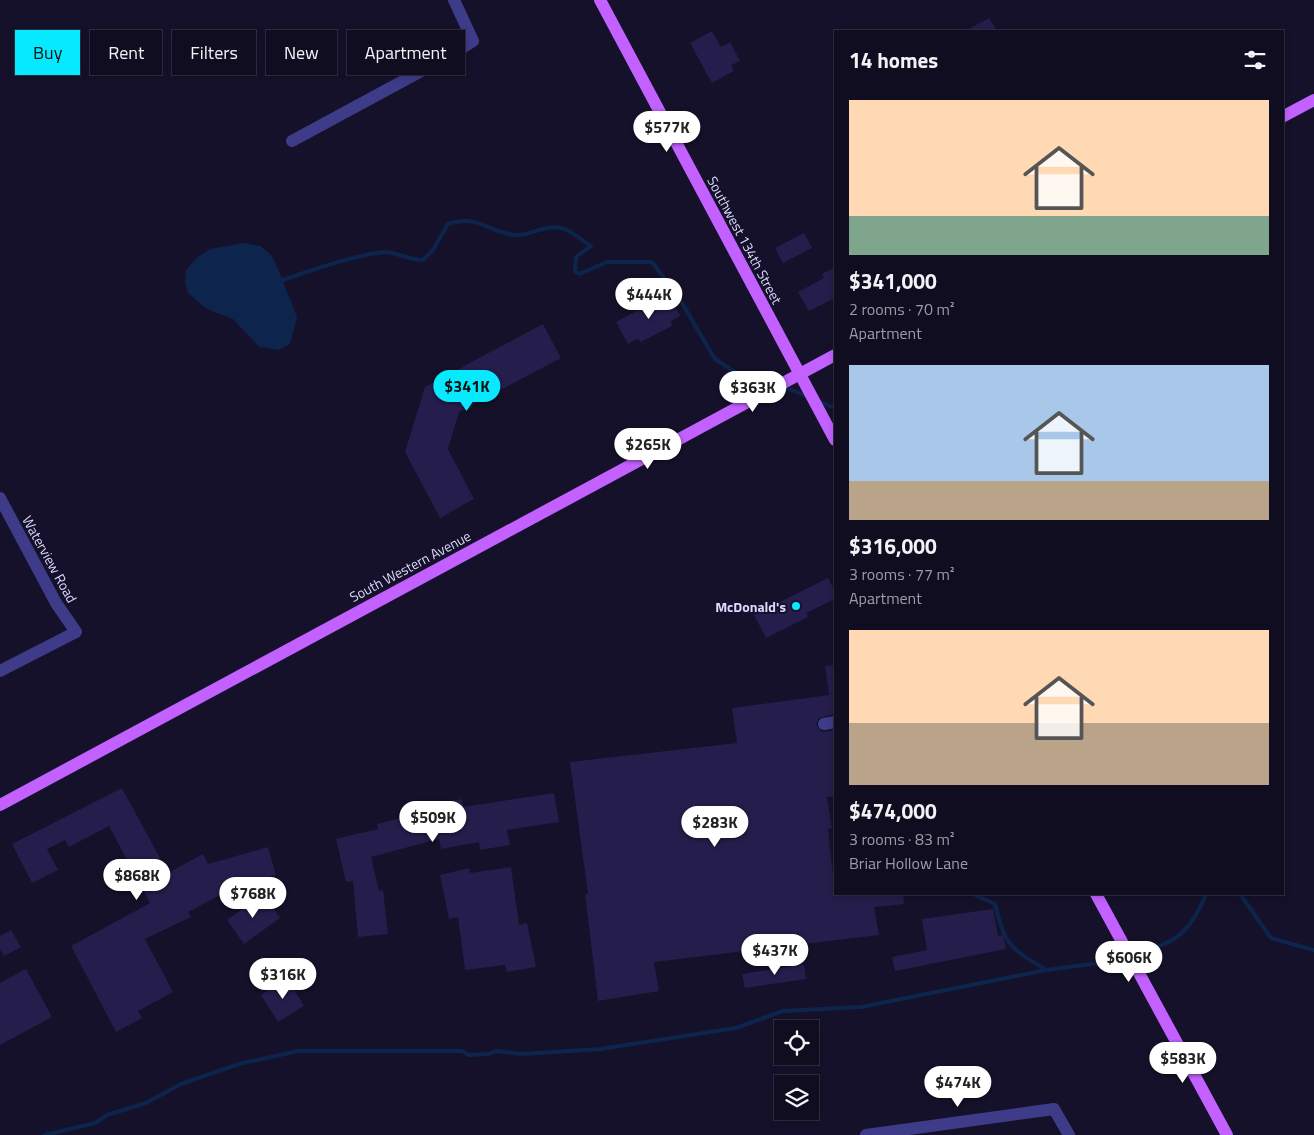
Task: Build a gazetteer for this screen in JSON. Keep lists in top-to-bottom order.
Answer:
{
  "streets": {
    "main road": ["Southwest 134th Street", "South Western Avenue"],
    "street": ["Waterview Road"]
  },
  "crossings": [
    ["Southwest 134th Street", "South Western Avenue"]
  ],
  "places": ["McDonald's"],
  "page": {
    "chip": [
      "Buy",
      "Rent",
      "Filters",
      "New",
      "Apartment"
    ],
    "heading": "14 homes",
    "list": [
      {
        "name": "$341,000",
        "note": "2 rooms · 70 m² · Apartment"
      },
      {
        "name": "$316,000",
        "note": "3 rooms · 77 m² · Apartment"
      },
      {
        "name": "$474,000",
        "note": "3 rooms · 83 m² · Briar Hollow Lane"
      }
    ],
    "price": [
      "$577K",
      "$444K",
      "$341K",
      "$363K",
      "$265K",
      "$509K",
      "$283K",
      "$868K",
      "$768K",
      "$437K",
      "$606K",
      "$316K",
      "$583K",
      "$474K"
    ]
  }
}
